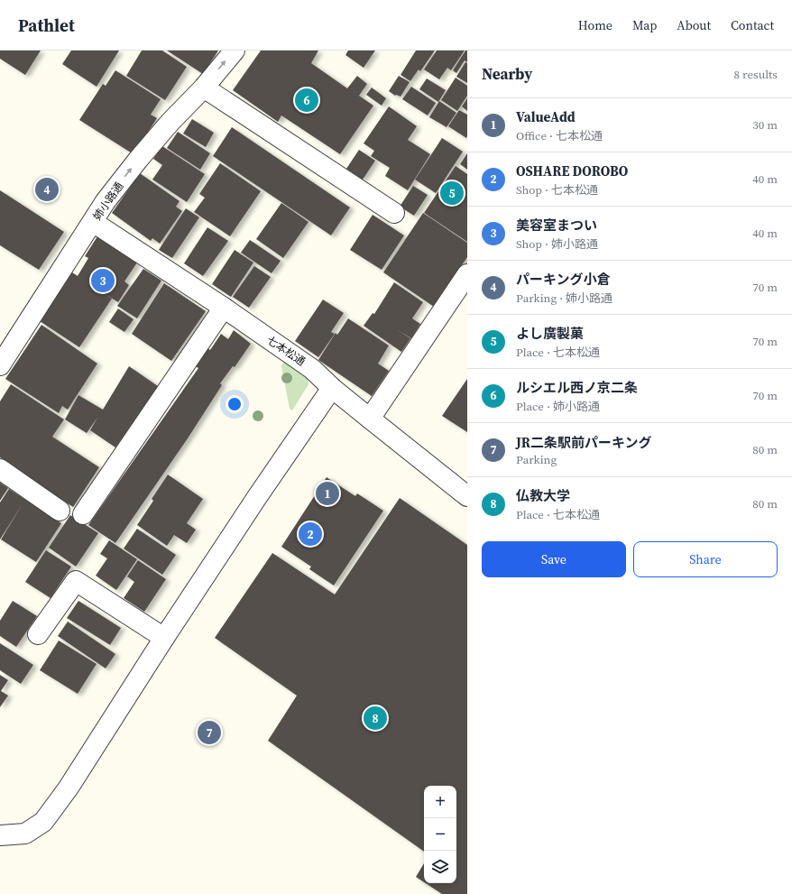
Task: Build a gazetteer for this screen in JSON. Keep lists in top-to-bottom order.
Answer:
{
  "streets": {
    "street": ["姉小路通", "七本松通"]
  },
  "crossings": [
    ["姉小路通", "七本松通"]
  ],
  "one_way": ["姉小路通"],
  "page": {
    "header": "Pathlet",
    "nav": [
      "Home",
      "Map",
      "About",
      "Contact"
    ],
    "heading": ["Nearby", "8 results"],
    "pins": [
      "6",
      "4",
      "5",
      "3",
      "1",
      "2",
      "8",
      "7"
    ],
    "list": [
      {
        "mark": "1",
        "name": "ValueAdd",
        "note": "Office · 七本松通",
        "value": "30 m"
      },
      {
        "mark": "2",
        "name": "OSHARE DOROBO",
        "note": "Shop · 七本松通",
        "value": "40 m"
      },
      {
        "mark": "3",
        "name": "美容室まつい",
        "note": "Shop · 姉小路通",
        "value": "40 m"
      },
      {
        "mark": "4",
        "name": "パーキング小倉",
        "note": "Parking · 姉小路通",
        "value": "70 m"
      },
      {
        "mark": "5",
        "name": "よし廣製菓",
        "note": "Place · 七本松通",
        "value": "70 m"
      },
      {
        "mark": "6",
        "name": "ルシエル西ノ京二条",
        "note": "Place · 姉小路通",
        "value": "70 m"
      },
      {
        "mark": "7",
        "name": "JR二条駅前パーキング",
        "note": "Parking",
        "value": "80 m"
      },
      {
        "mark": "8",
        "name": "仏教大学",
        "note": "Place · 七本松通",
        "value": "80 m"
      }
    ],
    "buttons": ["Save", "Share"],
    "map_buttons": ["+", "−"]
  }
}
